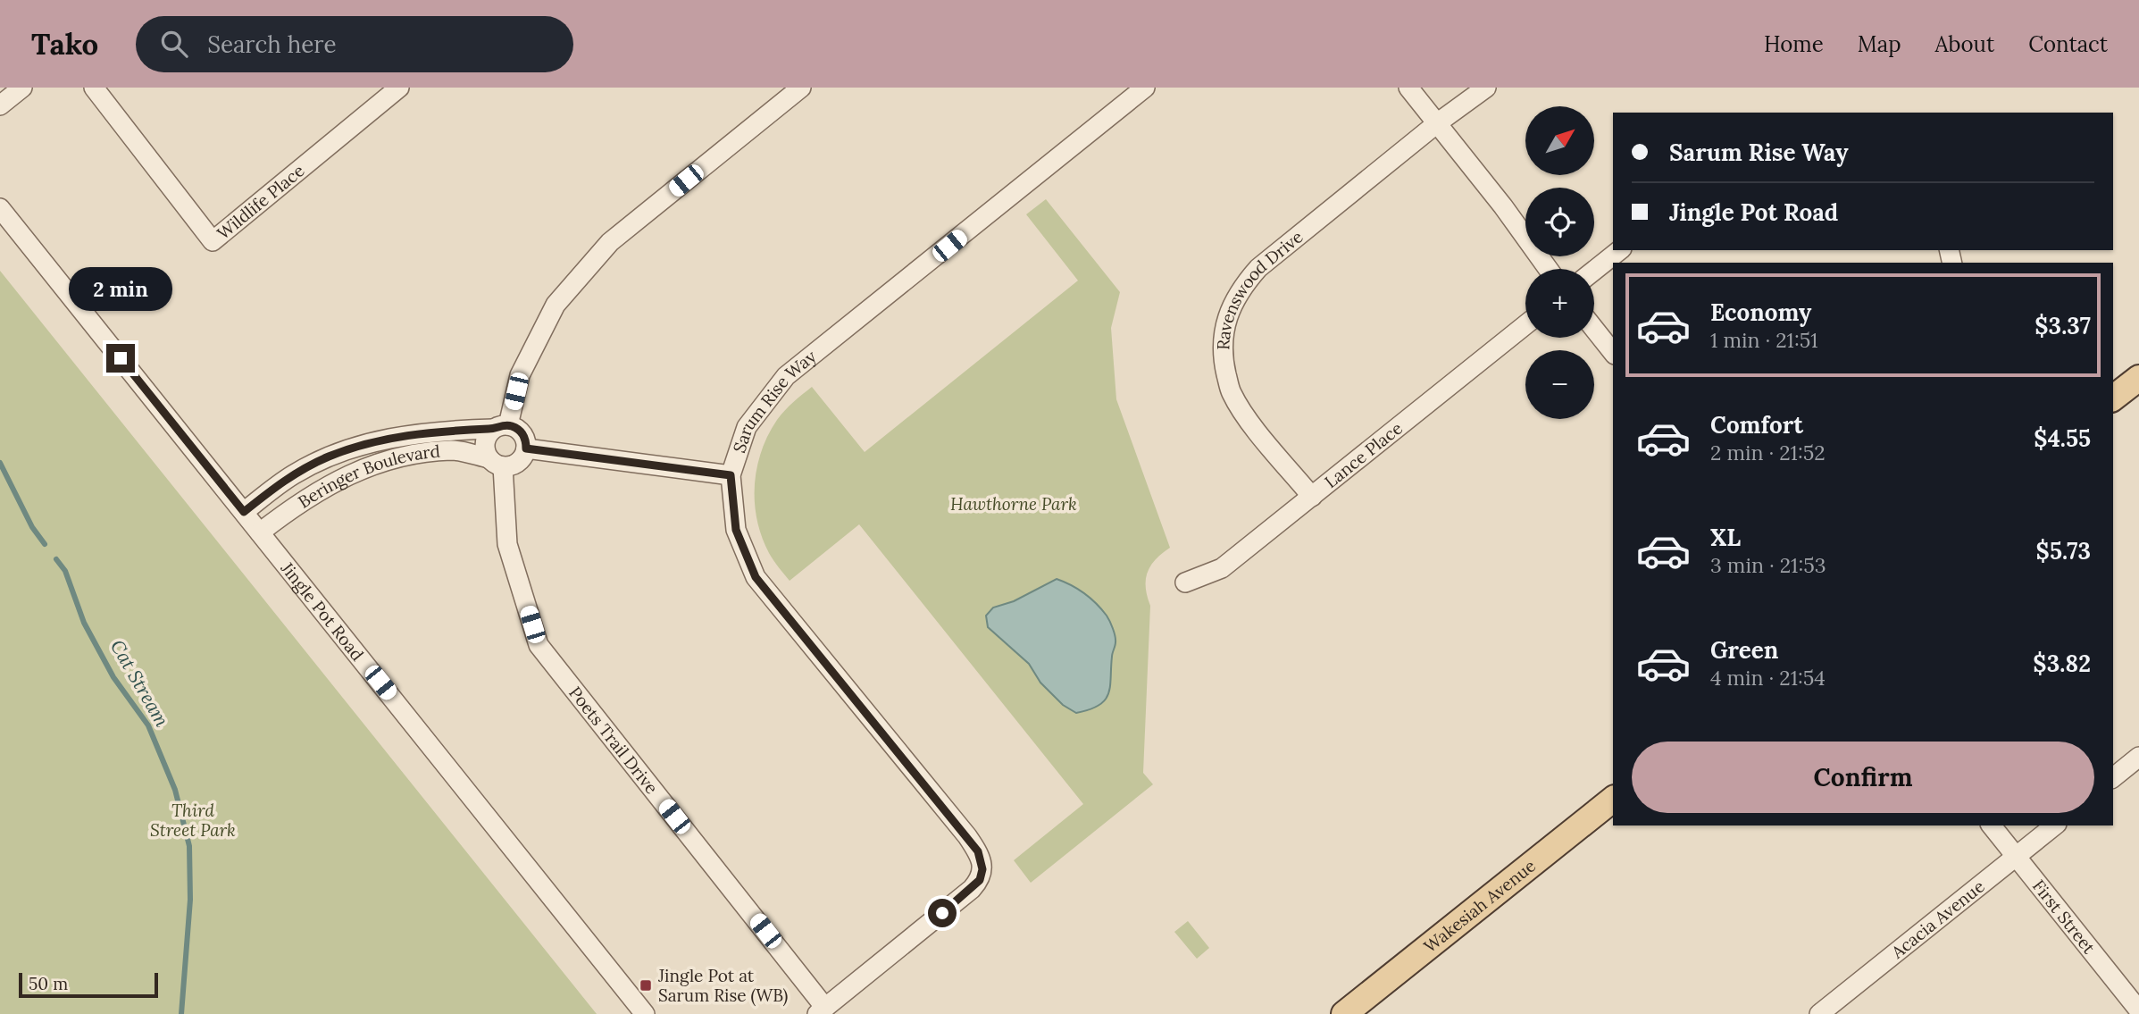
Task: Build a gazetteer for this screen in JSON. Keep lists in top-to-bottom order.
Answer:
{
  "streets": {
    "main road": ["Wakesiah Avenue"],
    "street": [
      "Wildlife Place",
      "Ravenswood Drive",
      "Sarum Rise Way",
      "Lance Place",
      "Beringer Boulevard",
      "Jingle Pot Road",
      "Poets Trail Drive",
      "First Street",
      "Acacia Avenue"
    ]
  },
  "crossings": [
    ["Ravenswood Drive", "Lance Place"],
    ["Sarum Rise Way", "Poets Trail Drive"],
    ["Beringer Boulevard", "Jingle Pot Road"],
    ["Beringer Boulevard", "Poets Trail Drive"],
    ["First Street", "Acacia Avenue"]
  ],
  "water": ["Cat Stream"],
  "parks": ["Hawthorne Park", "Third Street Park"],
  "places": {
    "transit": ["Jingle Pot at Sarum Rise (WB)"]
  },
  "scale_bar": "50 m",
  "north": "top right",
  "page": {
    "header": "Tako",
    "search": "Search here",
    "nav": [
      "Home",
      "Map",
      "About",
      "Contact"
    ],
    "map_buttons": ["+", "−"],
    "banner": ["Sarum Rise Way", "Jingle Pot Road"],
    "bubble": "2 min",
    "list": [
      {
        "name": "Economy",
        "note": "1 min · 21:51",
        "value": "$3.37"
      },
      {
        "name": "Comfort",
        "note": "2 min · 21:52",
        "value": "$4.55"
      },
      {
        "name": "XL",
        "note": "3 min · 21:53",
        "value": "$5.73"
      },
      {
        "name": "Green",
        "note": "4 min · 21:54",
        "value": "$3.82"
      }
    ],
    "buttons": "Confirm",
    "scale": "50 m"
  }
}
